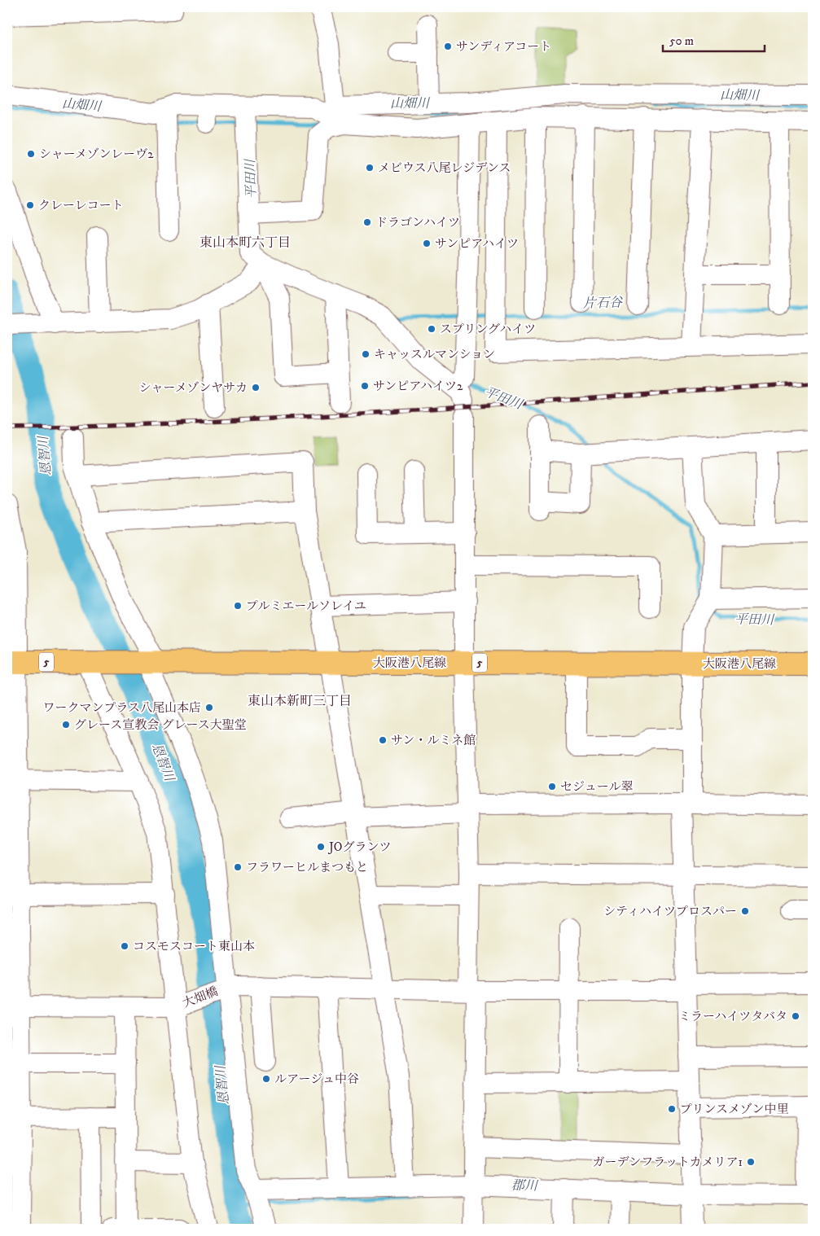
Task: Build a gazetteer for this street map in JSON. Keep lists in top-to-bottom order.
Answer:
{
  "streets": {
    "main road": ["5", "大阪港八尾線"],
    "street": ["大畑橋"]
  },
  "districts": ["東山本町六丁目", "東山本新町三丁目"],
  "water": [
    "山畑川",
    "平田川",
    "片石谷",
    "恩智川",
    "郡川"
  ],
  "places": [
    "サンディアコート",
    "シャーメゾンレーヴ2",
    "メビウス八尾レジデンス",
    "クレーレコート",
    "ドラゴンハイツ",
    "サンピアハイツ",
    "スプリングハイツ",
    "キャッスルマンション",
    "サンピアハイツ2",
    "シャーメゾンヤサカ",
    "プルミエールソレイユ",
    "ワークマンプラス八尾山本店",
    "グレース宣教会 グレース大聖堂",
    "サン・ルミネ館",
    "セジュール翠",
    "JOグランツ",
    "フラワーヒルまつもと",
    "シティハイツプロスパー",
    "コスモスコート東山本",
    "ミラーハイツタバタ",
    "ルアージュ中谷",
    "プリンスメゾン中里",
    "ガーデンフラットカメリア1"
  ],
  "scale_bar": "50 m"
}
